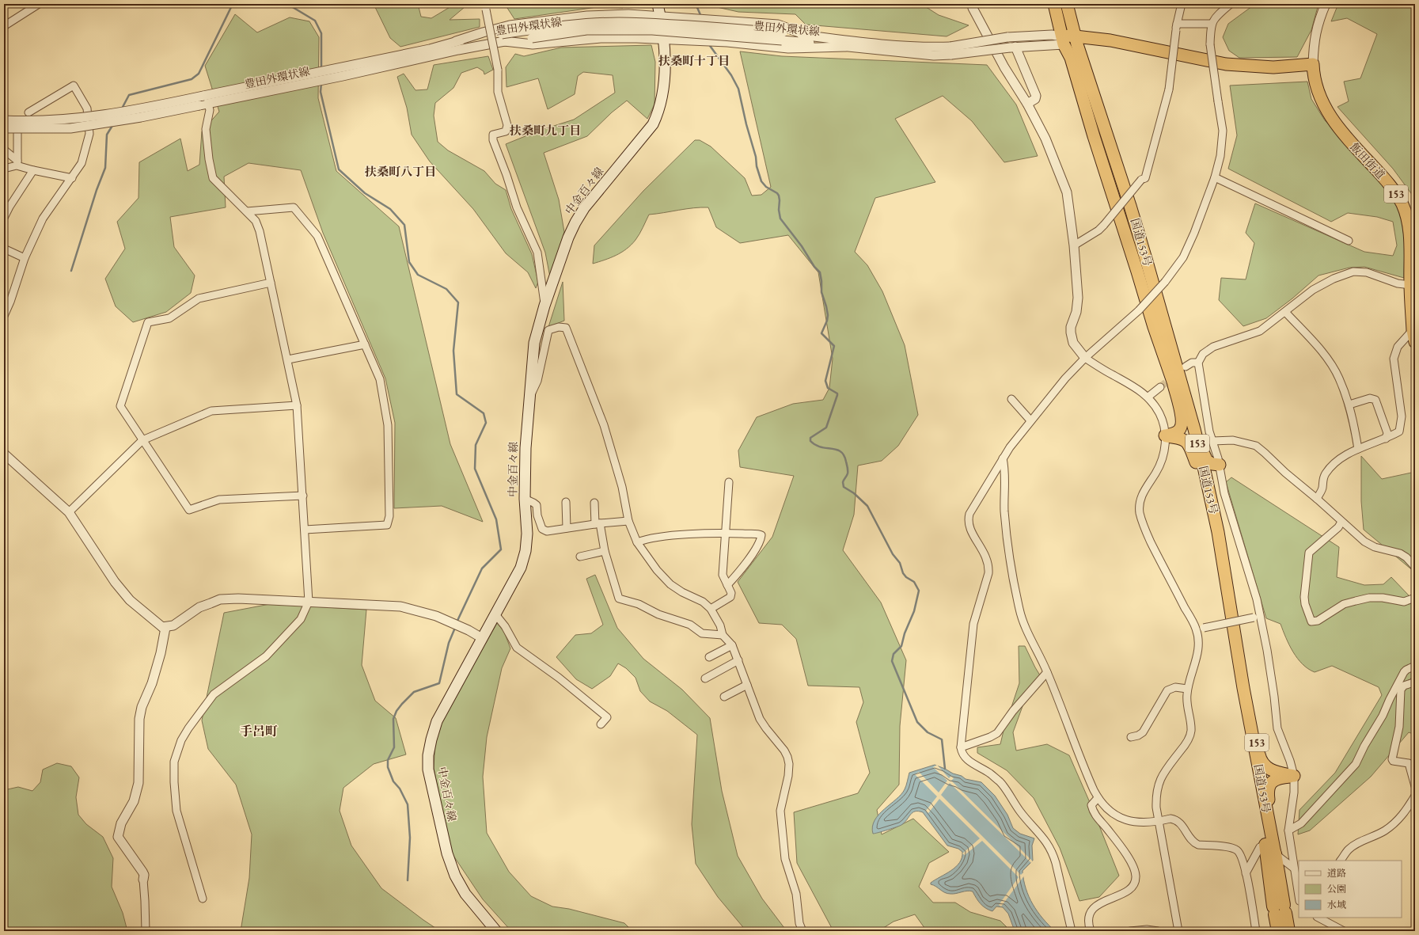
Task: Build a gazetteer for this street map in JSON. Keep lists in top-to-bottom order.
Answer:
{
  "streets": {
    "highway": ["飯田街道", "153", "国道153号"],
    "main road": ["中金百々線"],
    "street": ["豊田外環状線"]
  },
  "crossings": [
    ["豊田外環状線", "国道153号"],
    ["153", "国道153号"]
  ],
  "districts": [
    "扶桑町十丁目",
    "扶桑町九丁目",
    "扶桑町八丁目",
    "手呂町"
  ],
  "legend": ["道路", "公園", "水域"]
}
